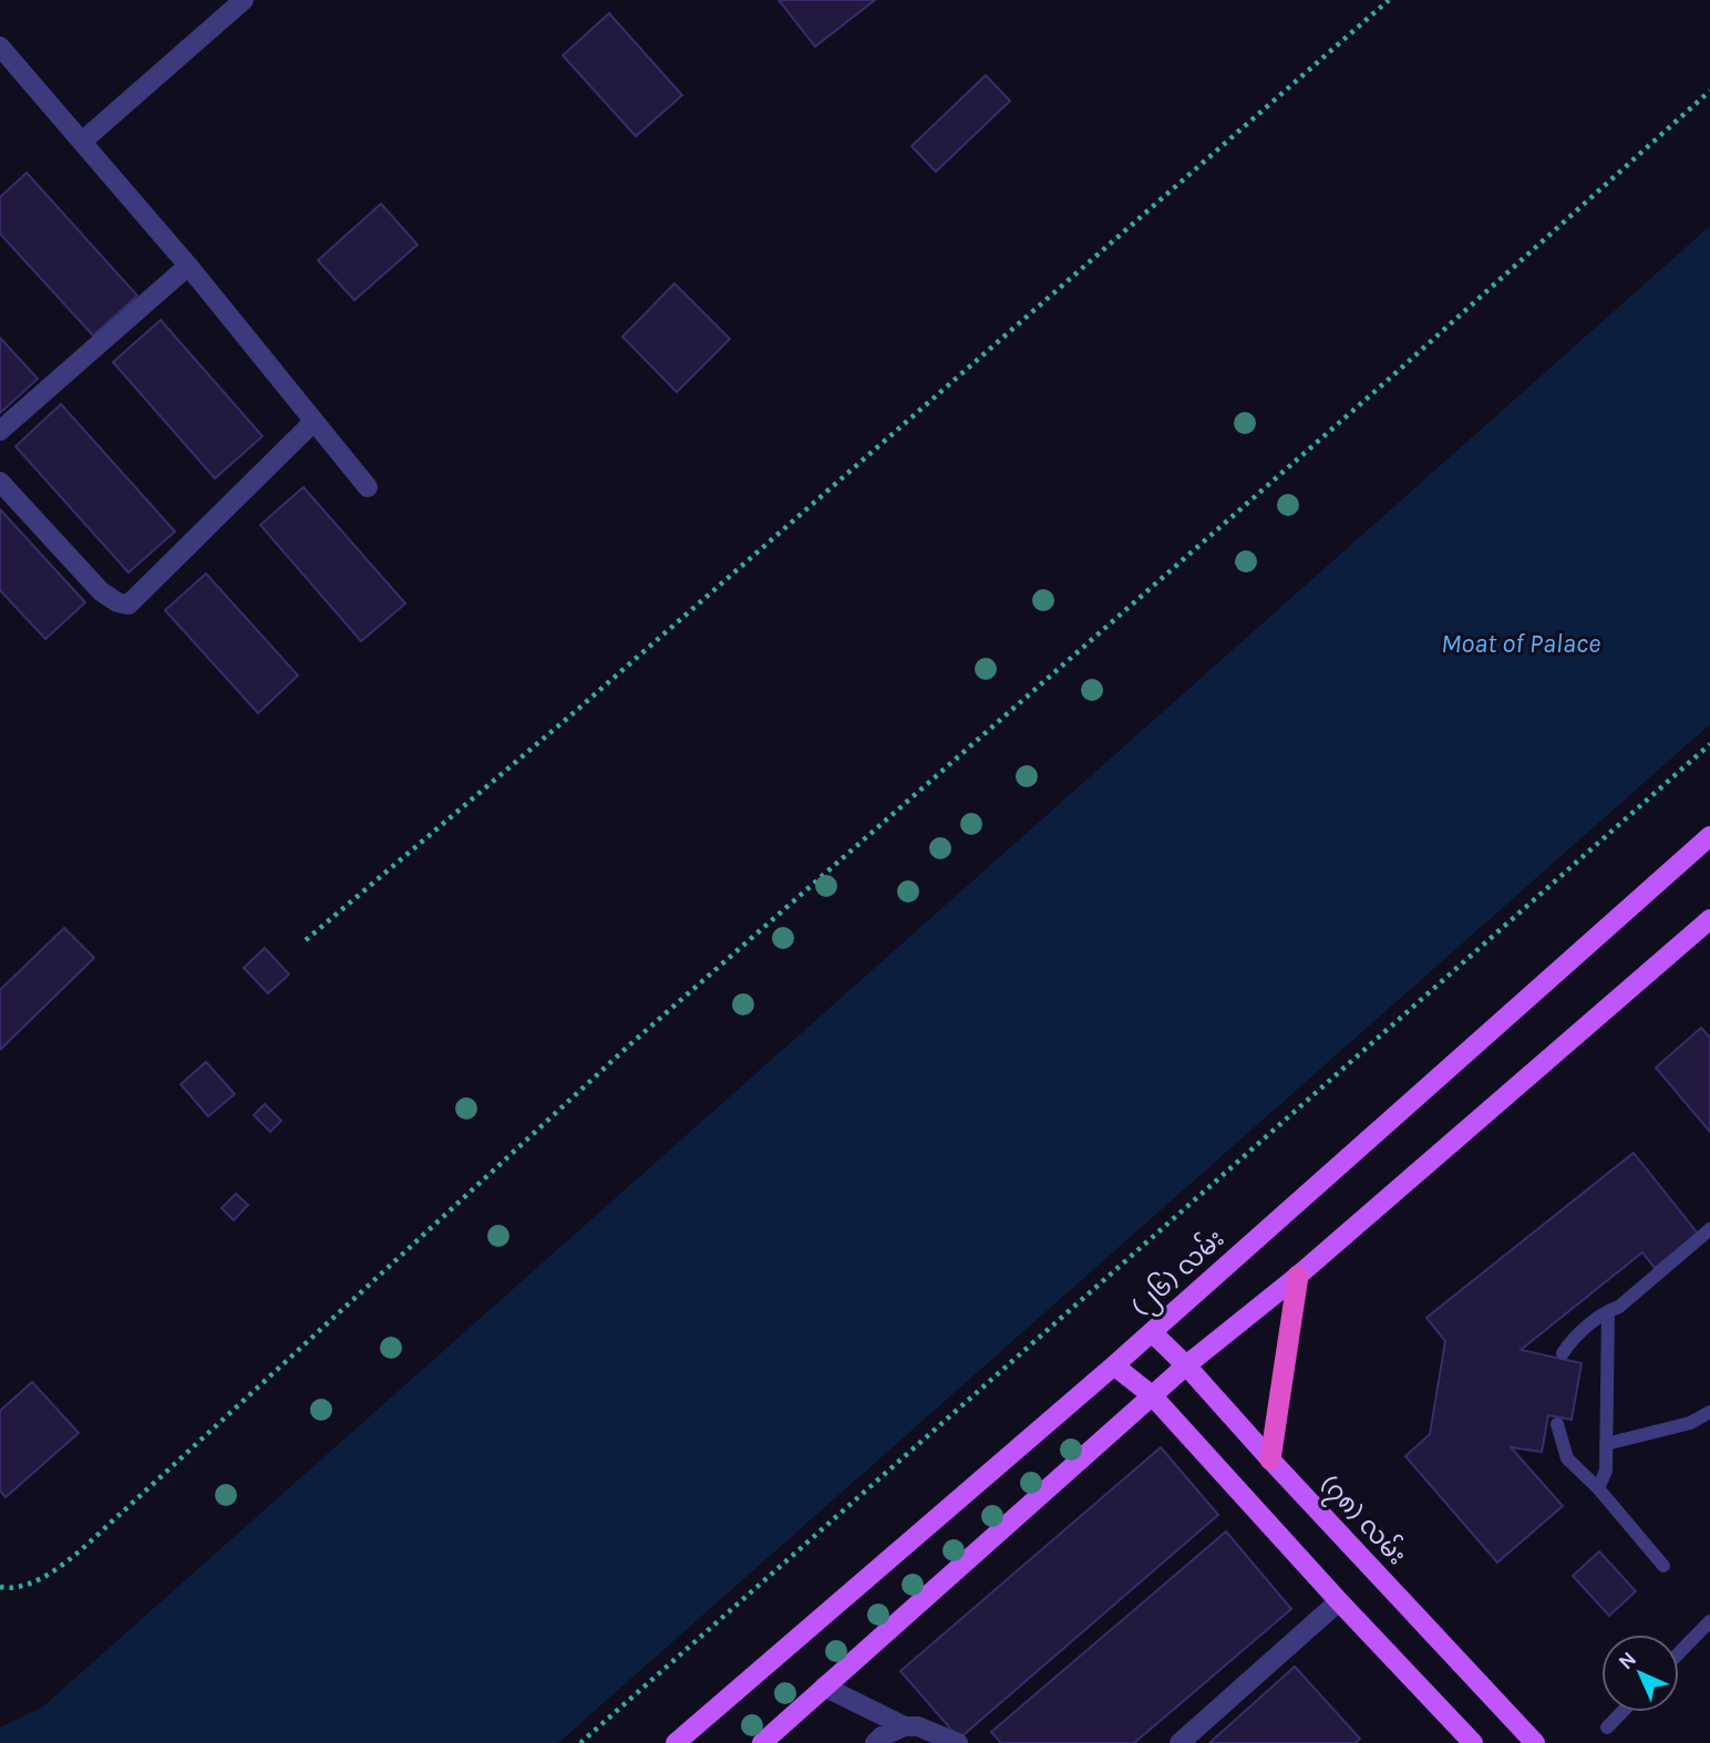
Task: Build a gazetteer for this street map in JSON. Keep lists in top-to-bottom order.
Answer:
{
  "streets": {
    "main road": ["(၂၆) လမ်း", "(၇၈) လမ်း"]
  },
  "crossings": [
    ["(၂၆) လမ်း", "(၇၈) လမ်း"]
  ],
  "water": ["Moat of Palace"],
  "north": "top left"
}
